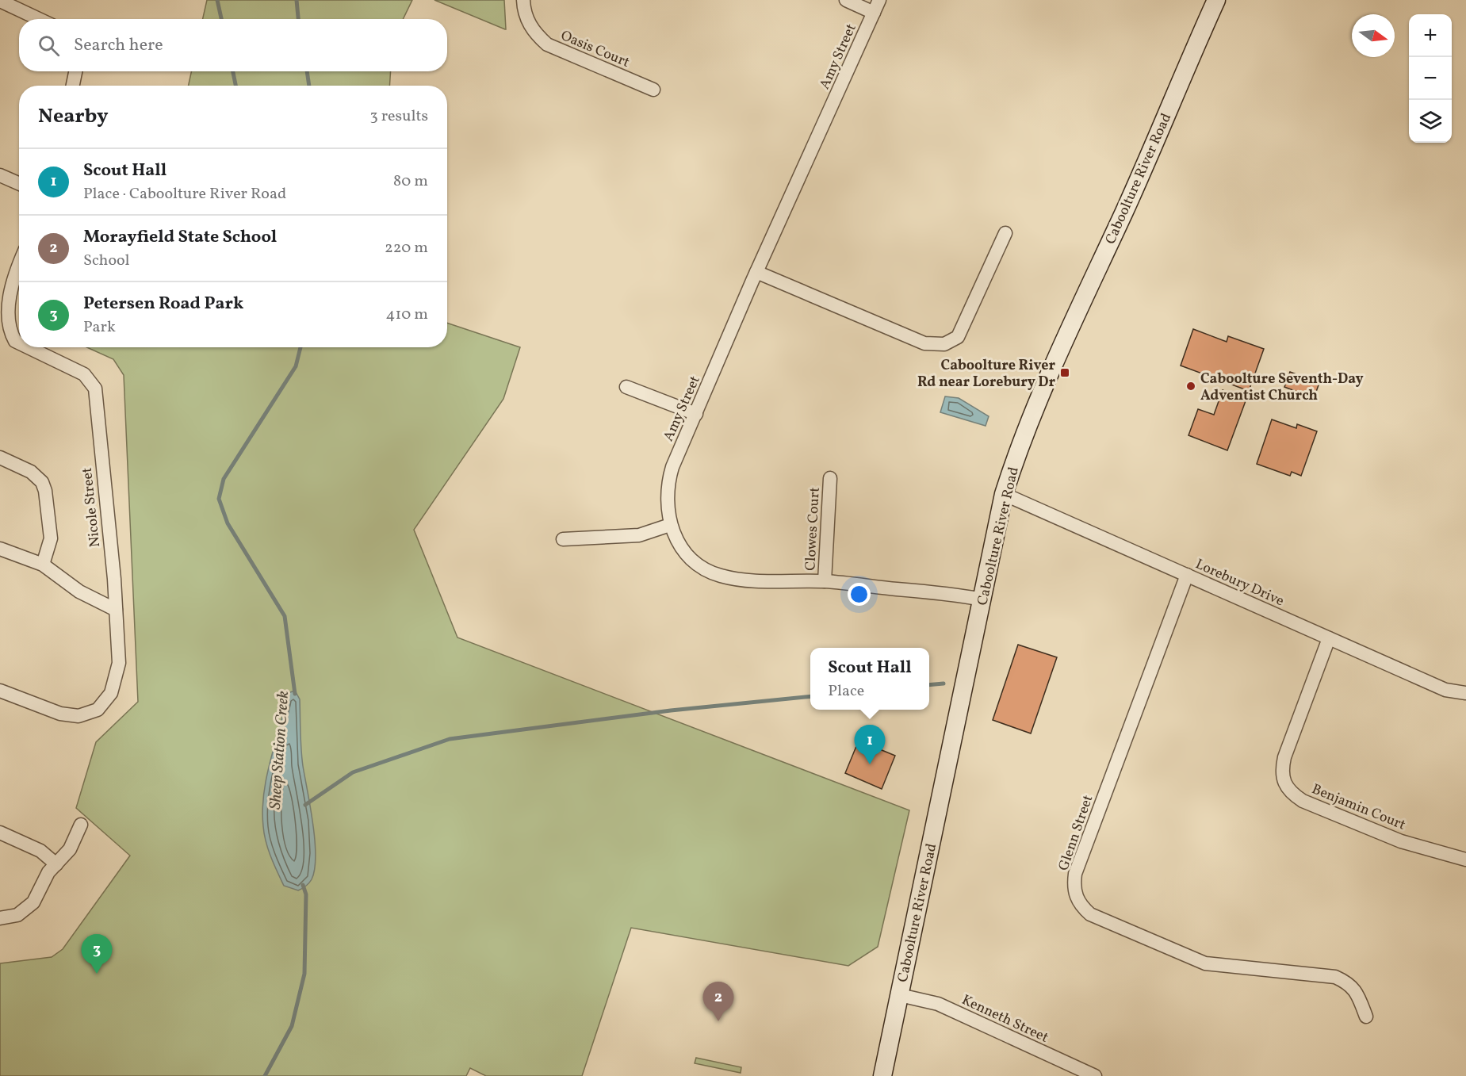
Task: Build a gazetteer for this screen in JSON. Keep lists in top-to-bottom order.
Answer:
{
  "streets": {
    "main road": ["Caboolture River Road"],
    "street": [
      "Oasis Court",
      "Amy Street",
      "Nicole Street",
      "Clowes Court",
      "Lorebury Drive",
      "Benjamin Court",
      "Glenn Street",
      "Kenneth Street"
    ]
  },
  "crossings": [
    ["Amy Street", "Caboolture River Road"],
    ["Amy Street", "Clowes Court"],
    ["Caboolture River Road", "Lorebury Drive"],
    ["Caboolture River Road", "Kenneth Street"],
    ["Lorebury Drive", "Benjamin Court"],
    ["Lorebury Drive", "Glenn Street"]
  ],
  "water": ["Sheep Station Creek"],
  "places": {
    "transit": ["Caboolture River Rd near Lorebury Dr"],
    "other": ["Caboolture Seventh-Day Adventist Church"]
  },
  "north": "right",
  "page": {
    "map_buttons": ["+", "−"],
    "search": "Search here",
    "heading": ["Nearby", "3 results"],
    "list": [
      {
        "mark": "1",
        "name": "Scout Hall",
        "note": "Place · Caboolture River Road",
        "value": "80 m"
      },
      {
        "mark": "2",
        "name": "Morayfield State School",
        "note": "School",
        "value": "220 m"
      },
      {
        "mark": "3",
        "name": "Petersen Road Park",
        "note": "Park",
        "value": "410 m"
      }
    ],
    "popup": ["Scout Hall", "Place"],
    "pins": ["1", "3", "2"]
  }
}
